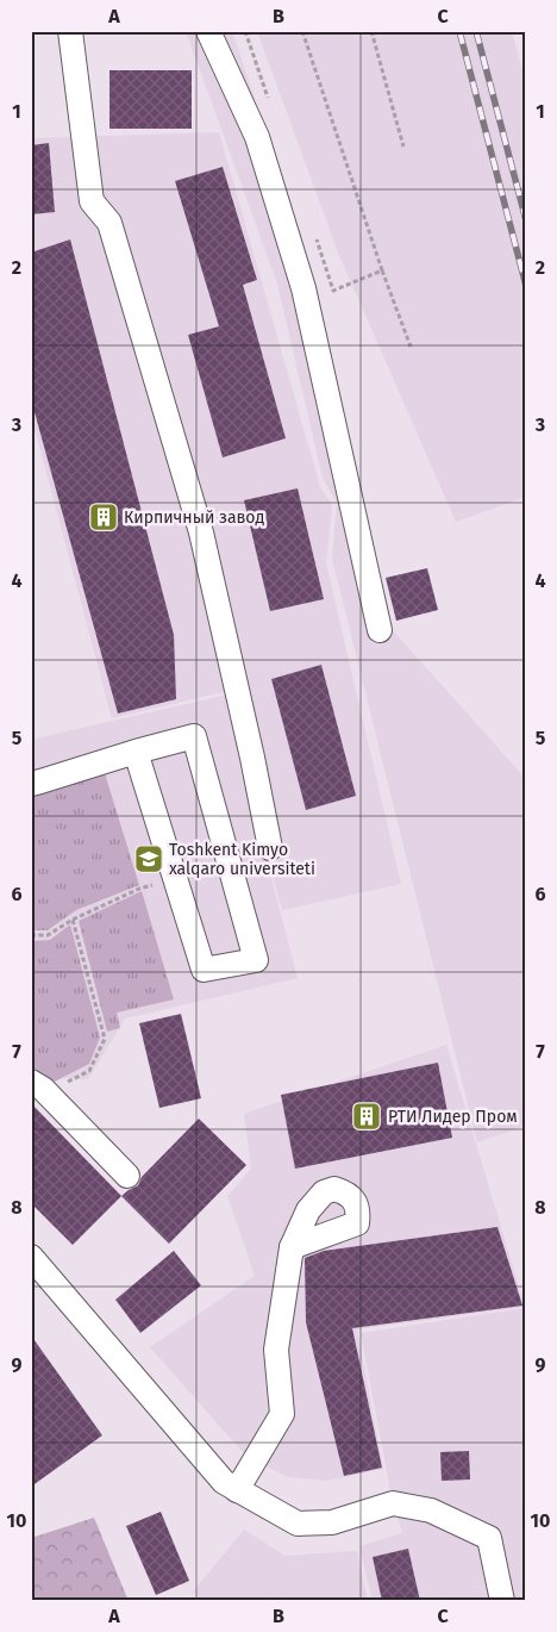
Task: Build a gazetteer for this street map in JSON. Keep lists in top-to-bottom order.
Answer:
{
  "places": {
    "building": ["Кирпичный завод", "РТИ Лидер Пром"],
    "school or university": ["Toshkent Kimyo xalqaro universiteti"]
  },
  "grid": {
    "columns": ["A", "B", "C"],
    "rows": [
      "1",
      "2",
      "3",
      "4",
      "5",
      "6",
      "7",
      "8",
      "9",
      "10"
    ]
  }
}
